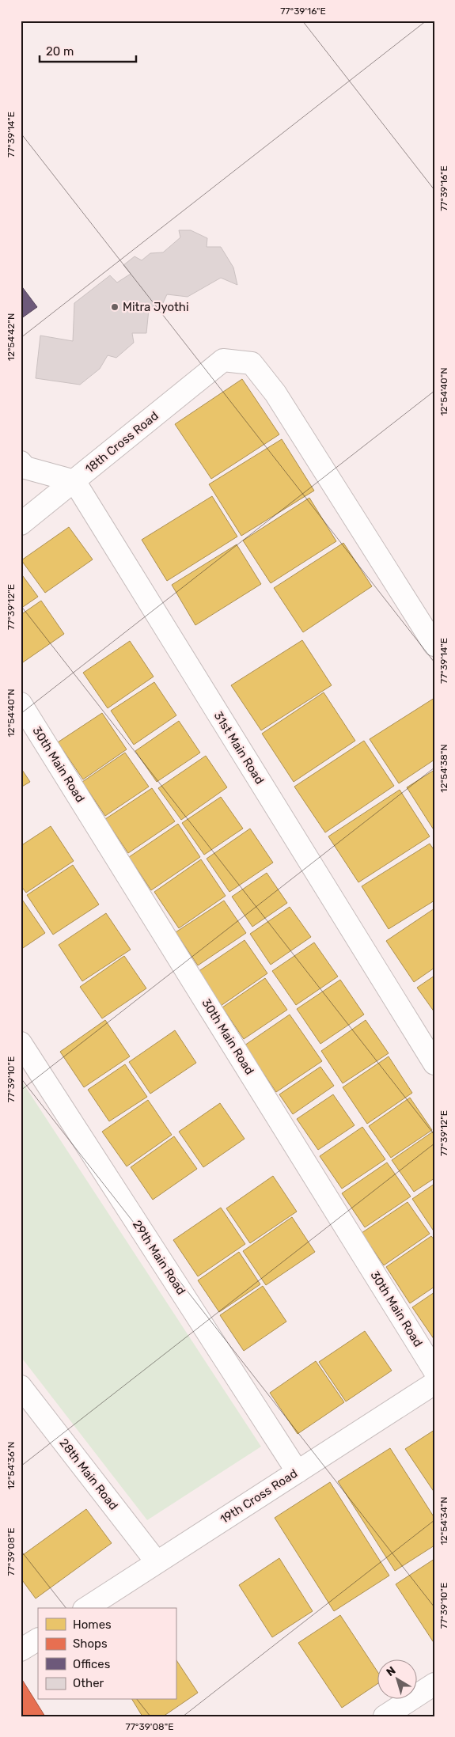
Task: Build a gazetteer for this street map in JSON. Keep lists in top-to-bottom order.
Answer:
{
  "streets": {
    "street": [
      "18th Cross Road",
      "31st Main Road",
      "30th Main Road",
      "29th Main Road",
      "28th Main Road",
      "19th Cross Road"
    ]
  },
  "crossings": [
    ["18th Cross Road", "31st Main Road"],
    ["29th Main Road", "19th Cross Road"],
    ["28th Main Road", "19th Cross Road"]
  ],
  "places": ["Mitra Jyothi"],
  "legend": [
    "Homes",
    "Shops",
    "Offices",
    "Other"
  ],
  "scale_bar": "20 m",
  "north": "top left",
  "coordinates": [
    "77°39'16\"E",
    "77°39'14\"E",
    "12°54'42\"N",
    "12°54'40\"N",
    "77°39'12\"E",
    "12°54'38\"N",
    "77°39'10\"E",
    "12°54'36\"N",
    "12°54'34\"N",
    "77°39'08\"E"
  ]
}
